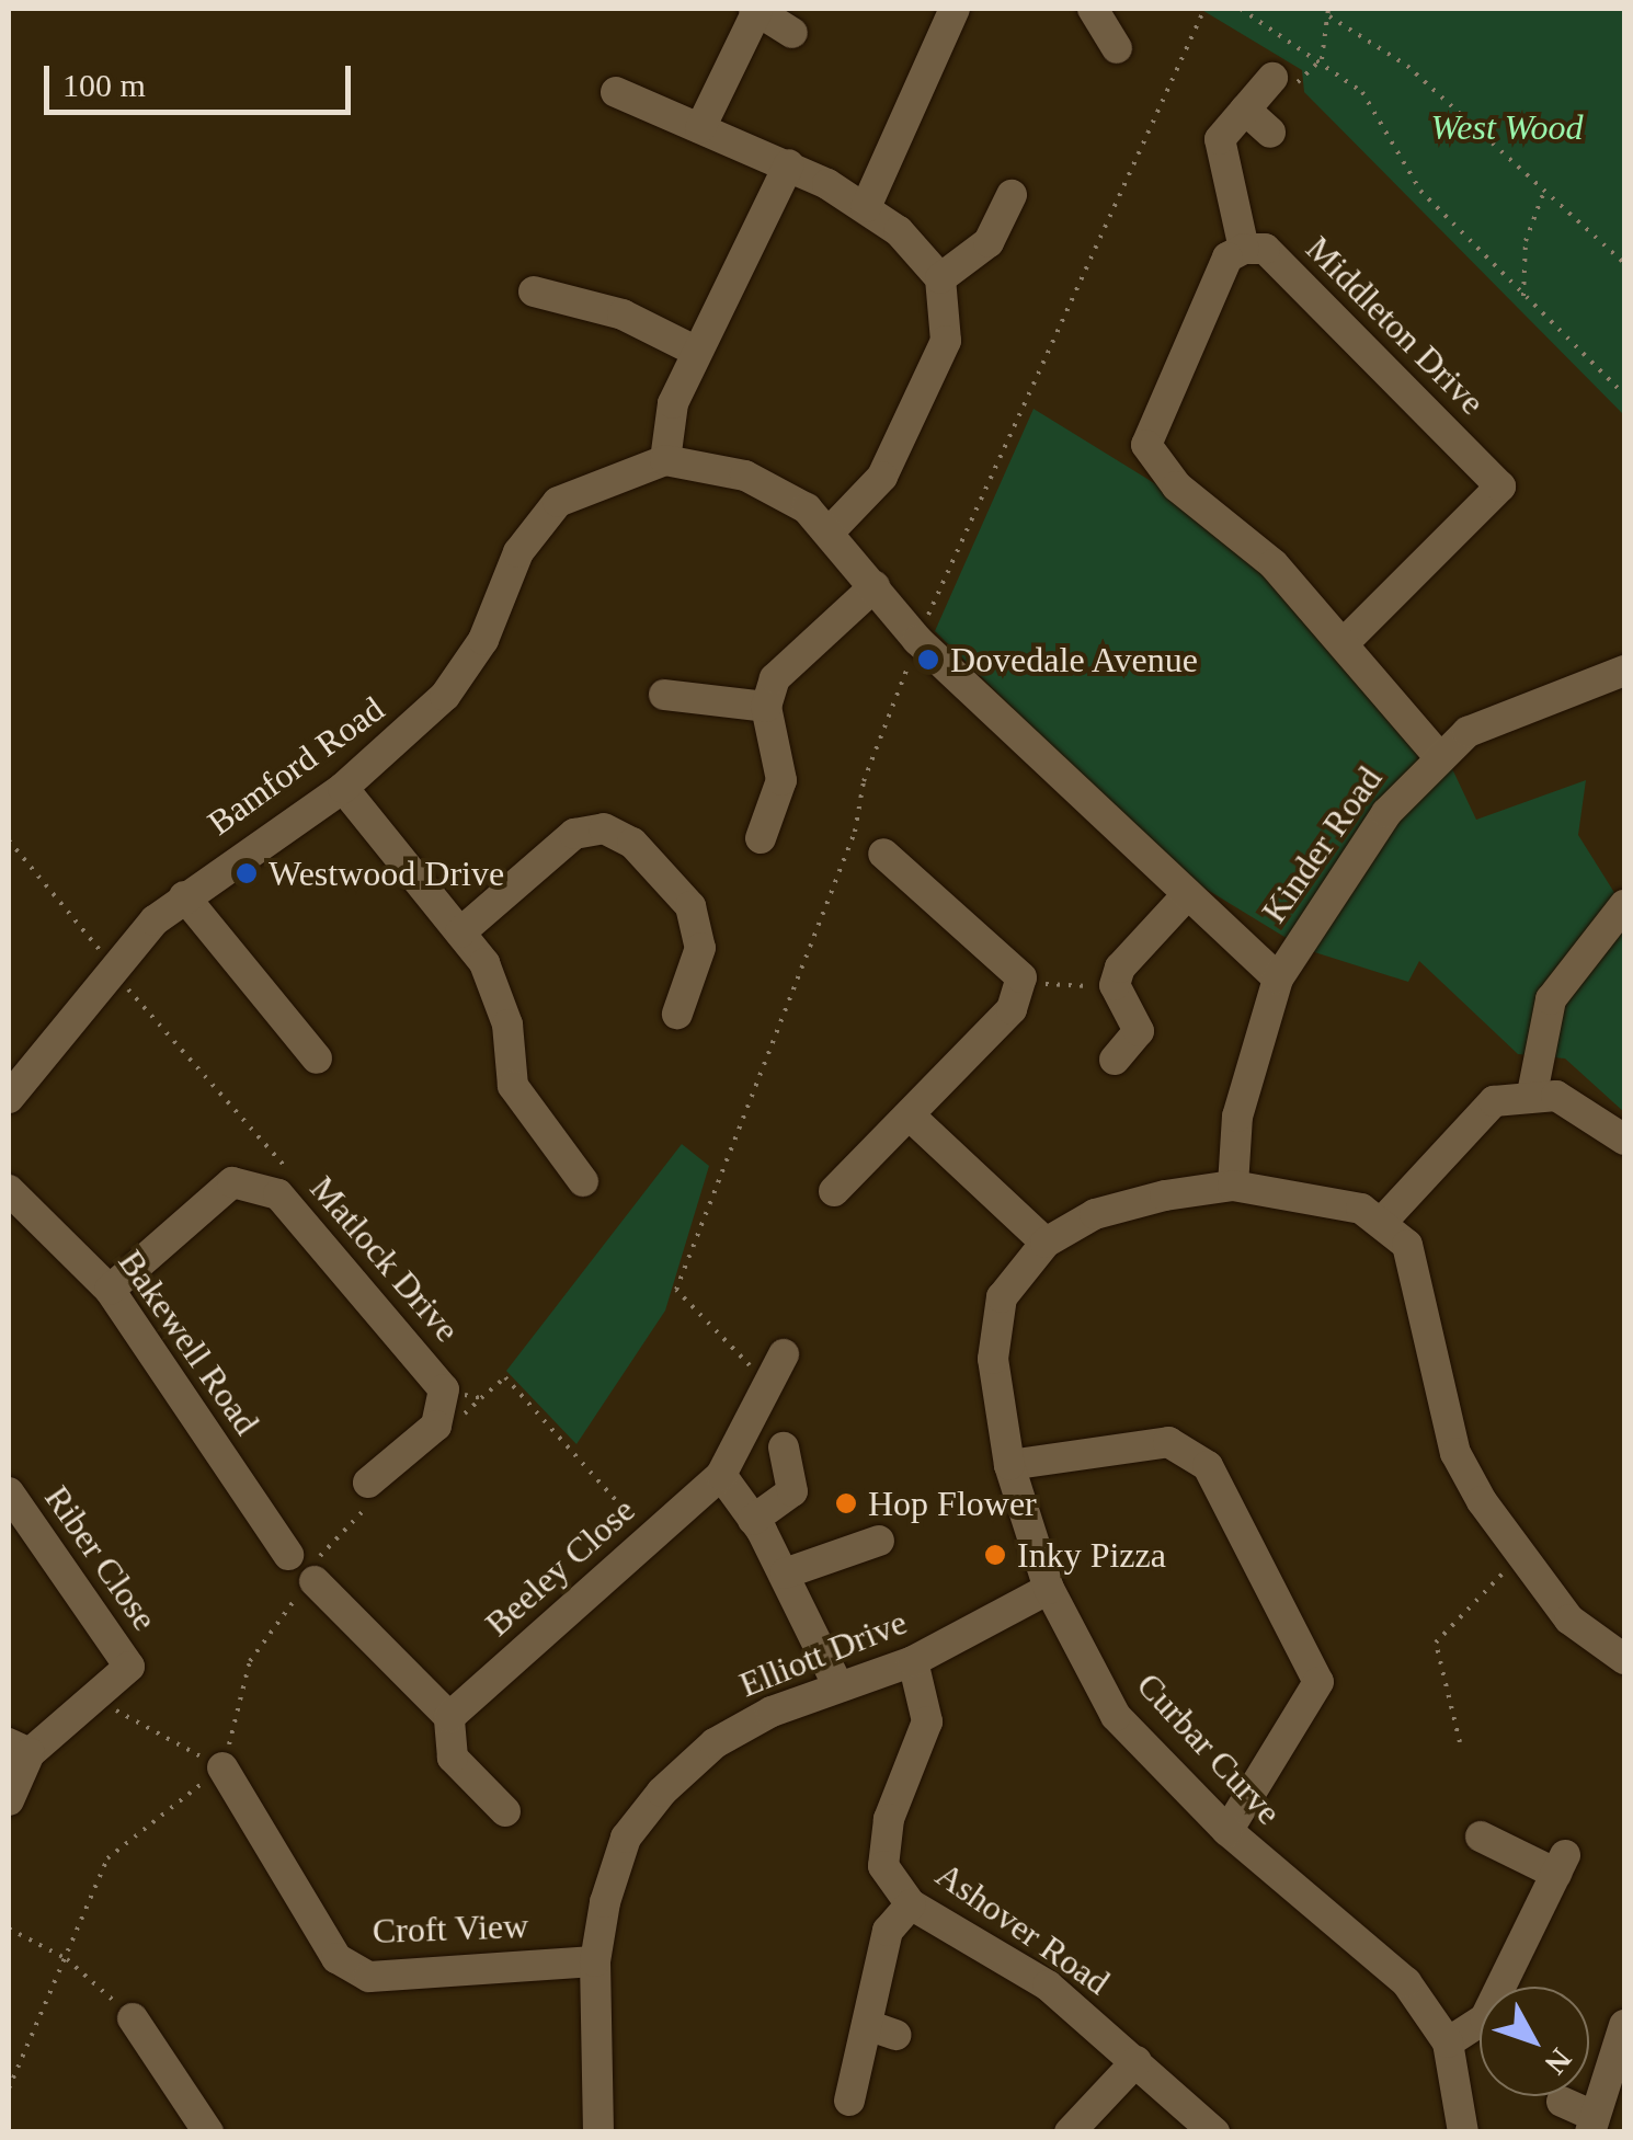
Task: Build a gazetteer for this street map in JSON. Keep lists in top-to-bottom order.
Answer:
{
  "streets": {
    "street": [
      "Middleton Drive",
      "Bamford Road",
      "Kinder Road",
      "Matlock Drive",
      "Bakewell Road",
      "Riber Close",
      "Beeley Close",
      "Elliott Drive",
      "Curbar Curve",
      "Croft View",
      "Ashover Road"
    ]
  },
  "crossings": [
    ["Kinder Road", "Curbar Curve"],
    ["Matlock Drive", "Bakewell Road"],
    ["Elliott Drive", "Curbar Curve"],
    ["Elliott Drive", "Croft View"],
    ["Elliott Drive", "Ashover Road"]
  ],
  "parks": ["West Wood"],
  "places": [
    "Dovedale Avenue",
    "Westwood Drive",
    "Hop Flower",
    "Inky Pizza"
  ],
  "scale_bar": "100 m",
  "north": "bottom right"
}
